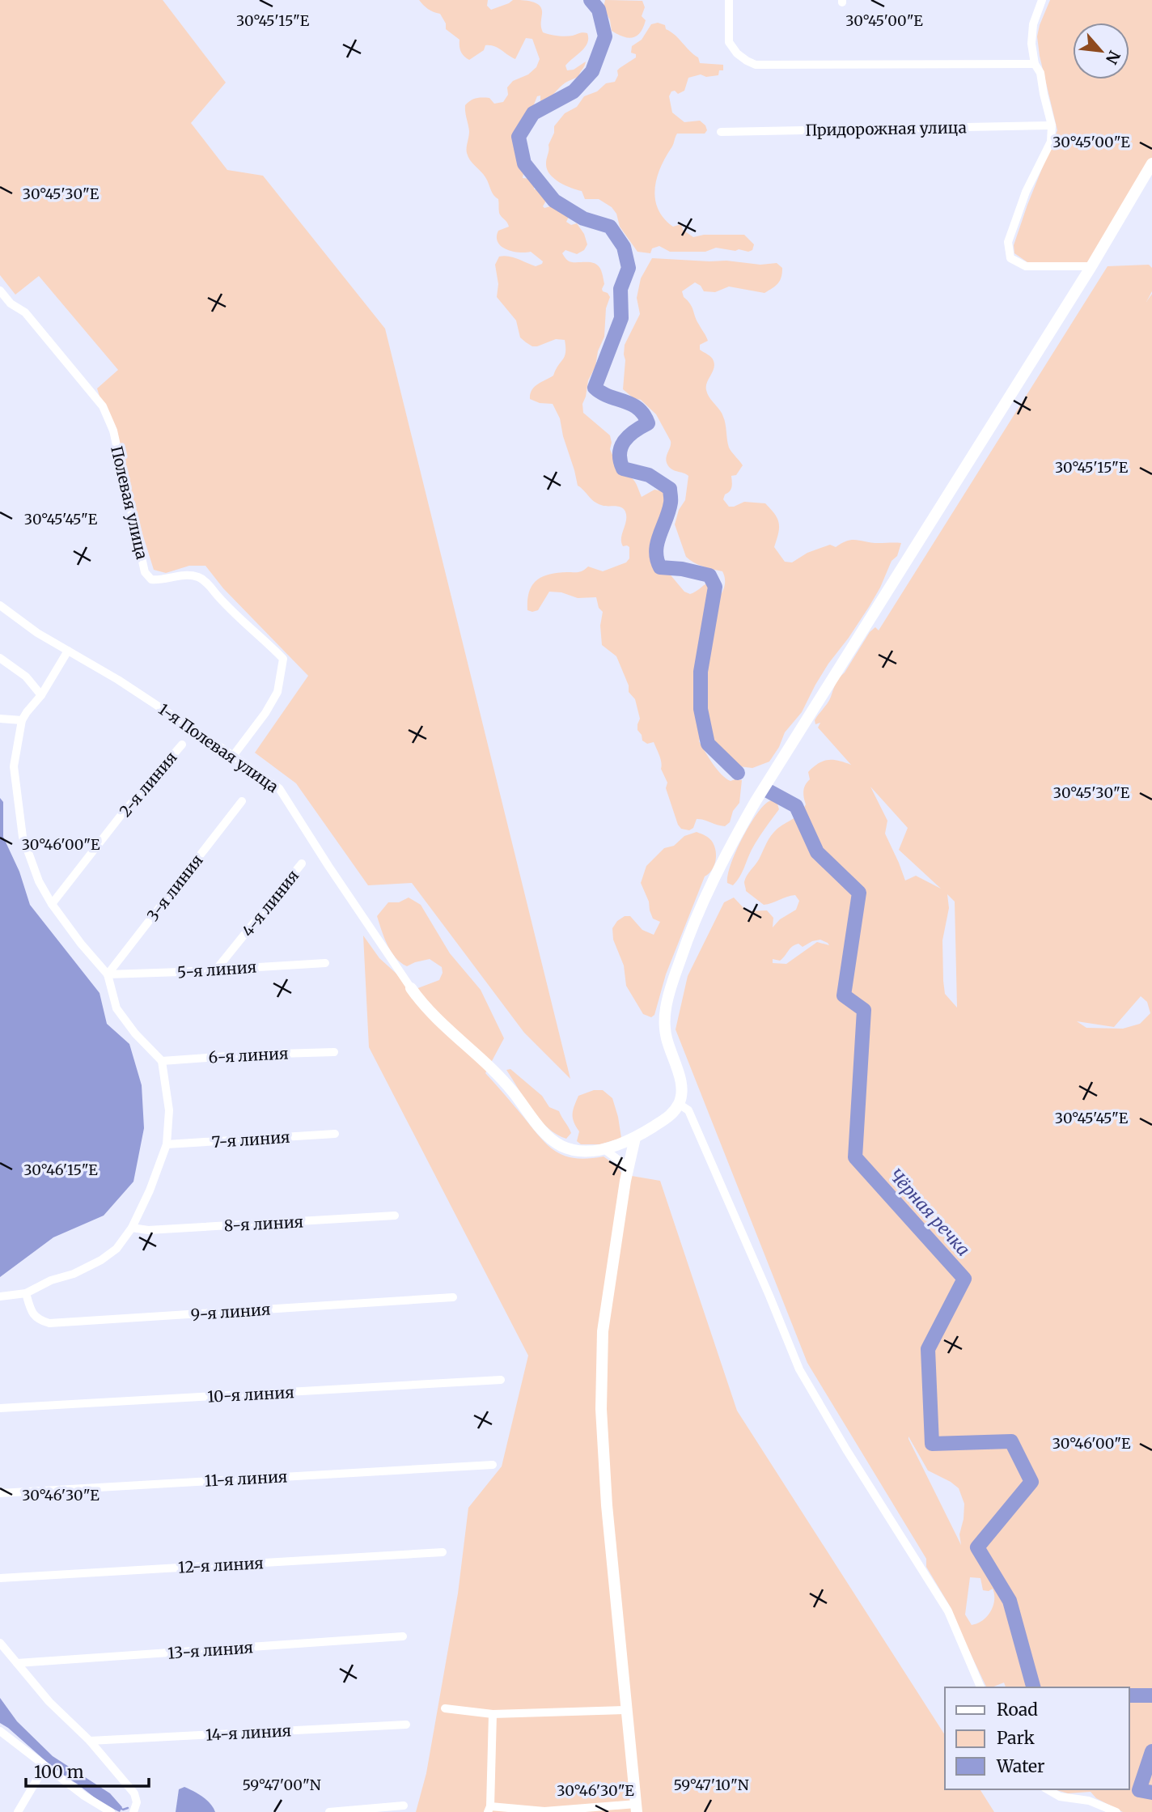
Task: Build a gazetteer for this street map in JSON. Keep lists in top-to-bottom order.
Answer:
{
  "streets": {
    "street": [
      "Придорожная улица",
      "Полевая улица",
      "1-я Полевая улица",
      "2-я линия",
      "3-я линия",
      "4-я линия",
      "5-я линия",
      "6-я линия",
      "7-я линия",
      "8-я линия",
      "9-я линия",
      "10-я линия",
      "11-я линия",
      "12-я линия",
      "13-я линия",
      "14-я линия"
    ]
  },
  "crossings": [
    ["Полевая улица", "1-я Полевая улица"],
    ["3-я линия", "5-я линия"],
    ["4-я линия", "5-я линия"]
  ],
  "water": ["Чёрная речка"],
  "legend": ["Road", "Park", "Water"],
  "scale_bar": "100 m",
  "north": "bottom right",
  "coordinates": [
    "30°45'15\"E",
    "30°45'00\"E",
    "30°45'30\"E",
    "30°45'45\"E",
    "30°46'00\"E",
    "30°46'15\"E",
    "30°46'30\"E",
    "59°47'00\"N",
    "59°47'10\"N"
  ]
}
